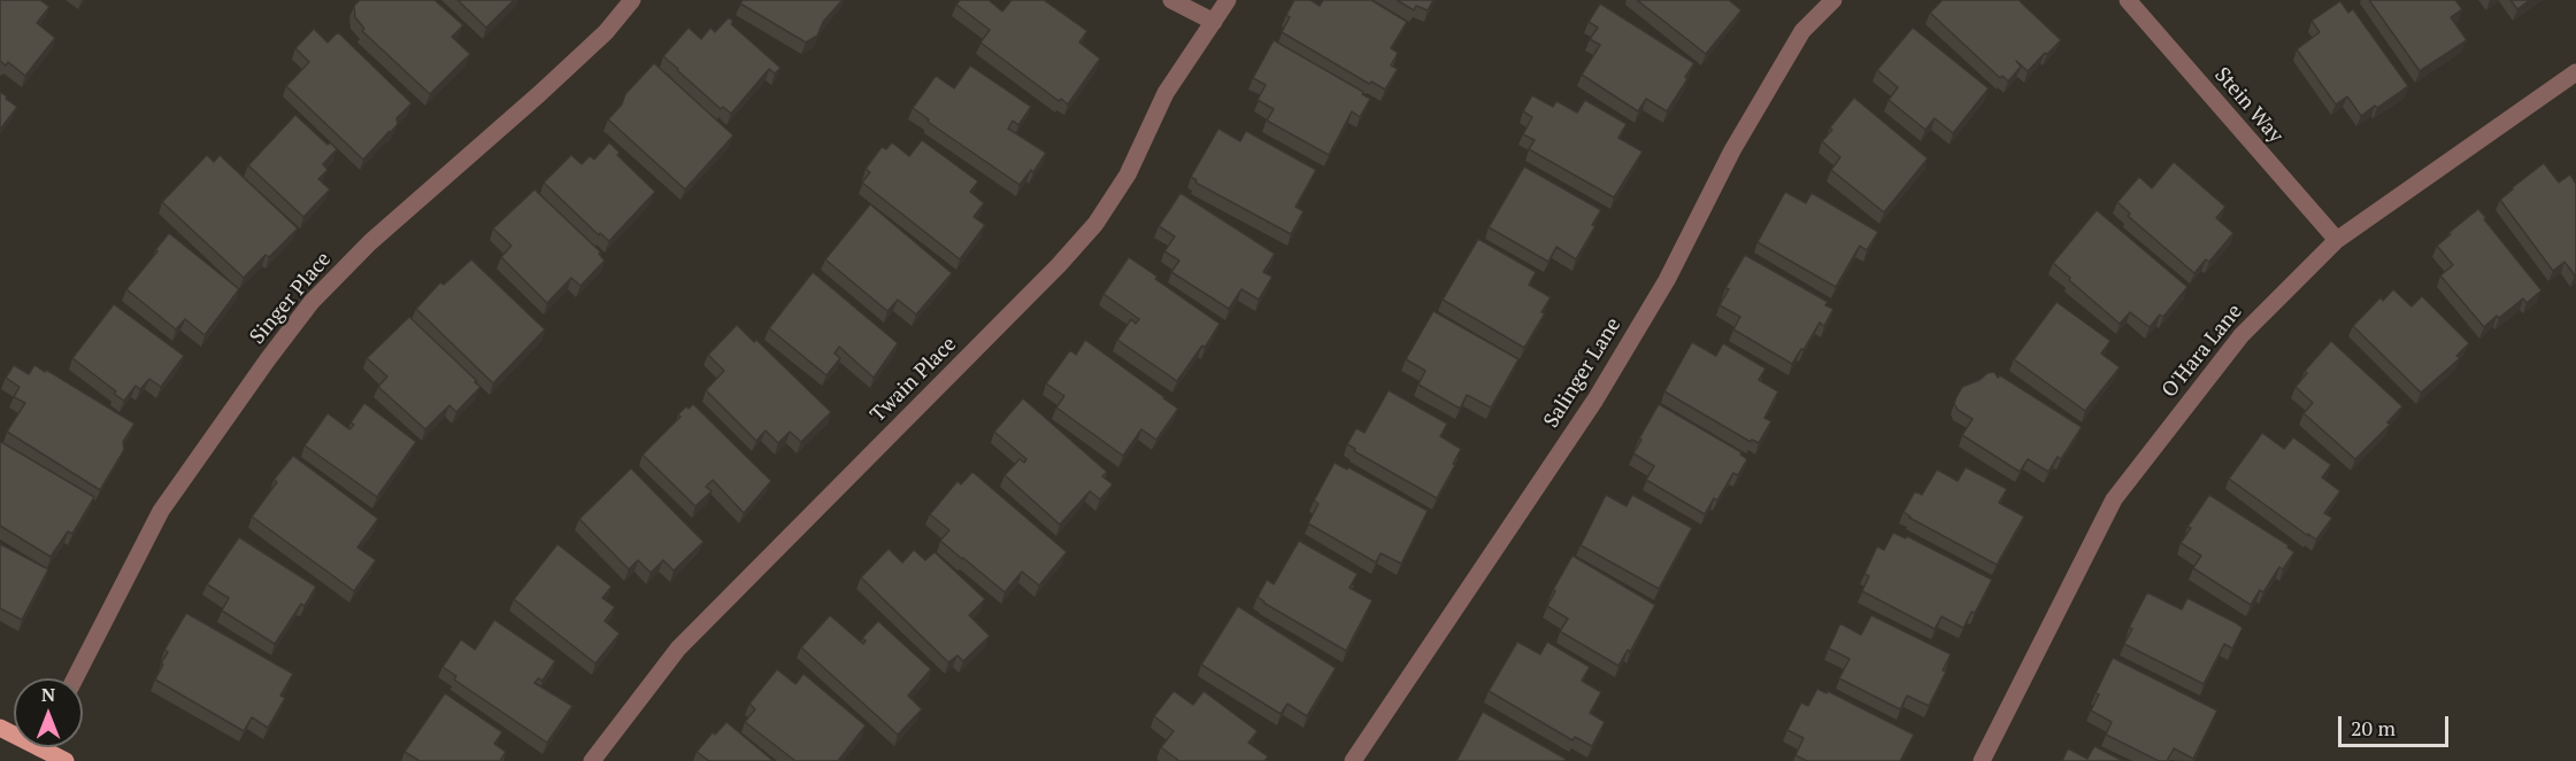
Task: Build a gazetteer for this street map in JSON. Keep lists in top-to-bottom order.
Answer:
{
  "streets": {
    "street": [
      "Stein Way",
      "Singer Place",
      "O'Hara Lane",
      "Salinger Lane",
      "Twain Place"
    ]
  },
  "crossings": [
    ["Stein Way", "O'Hara Lane"]
  ],
  "scale_bar": "20 m",
  "north": "top"
}
